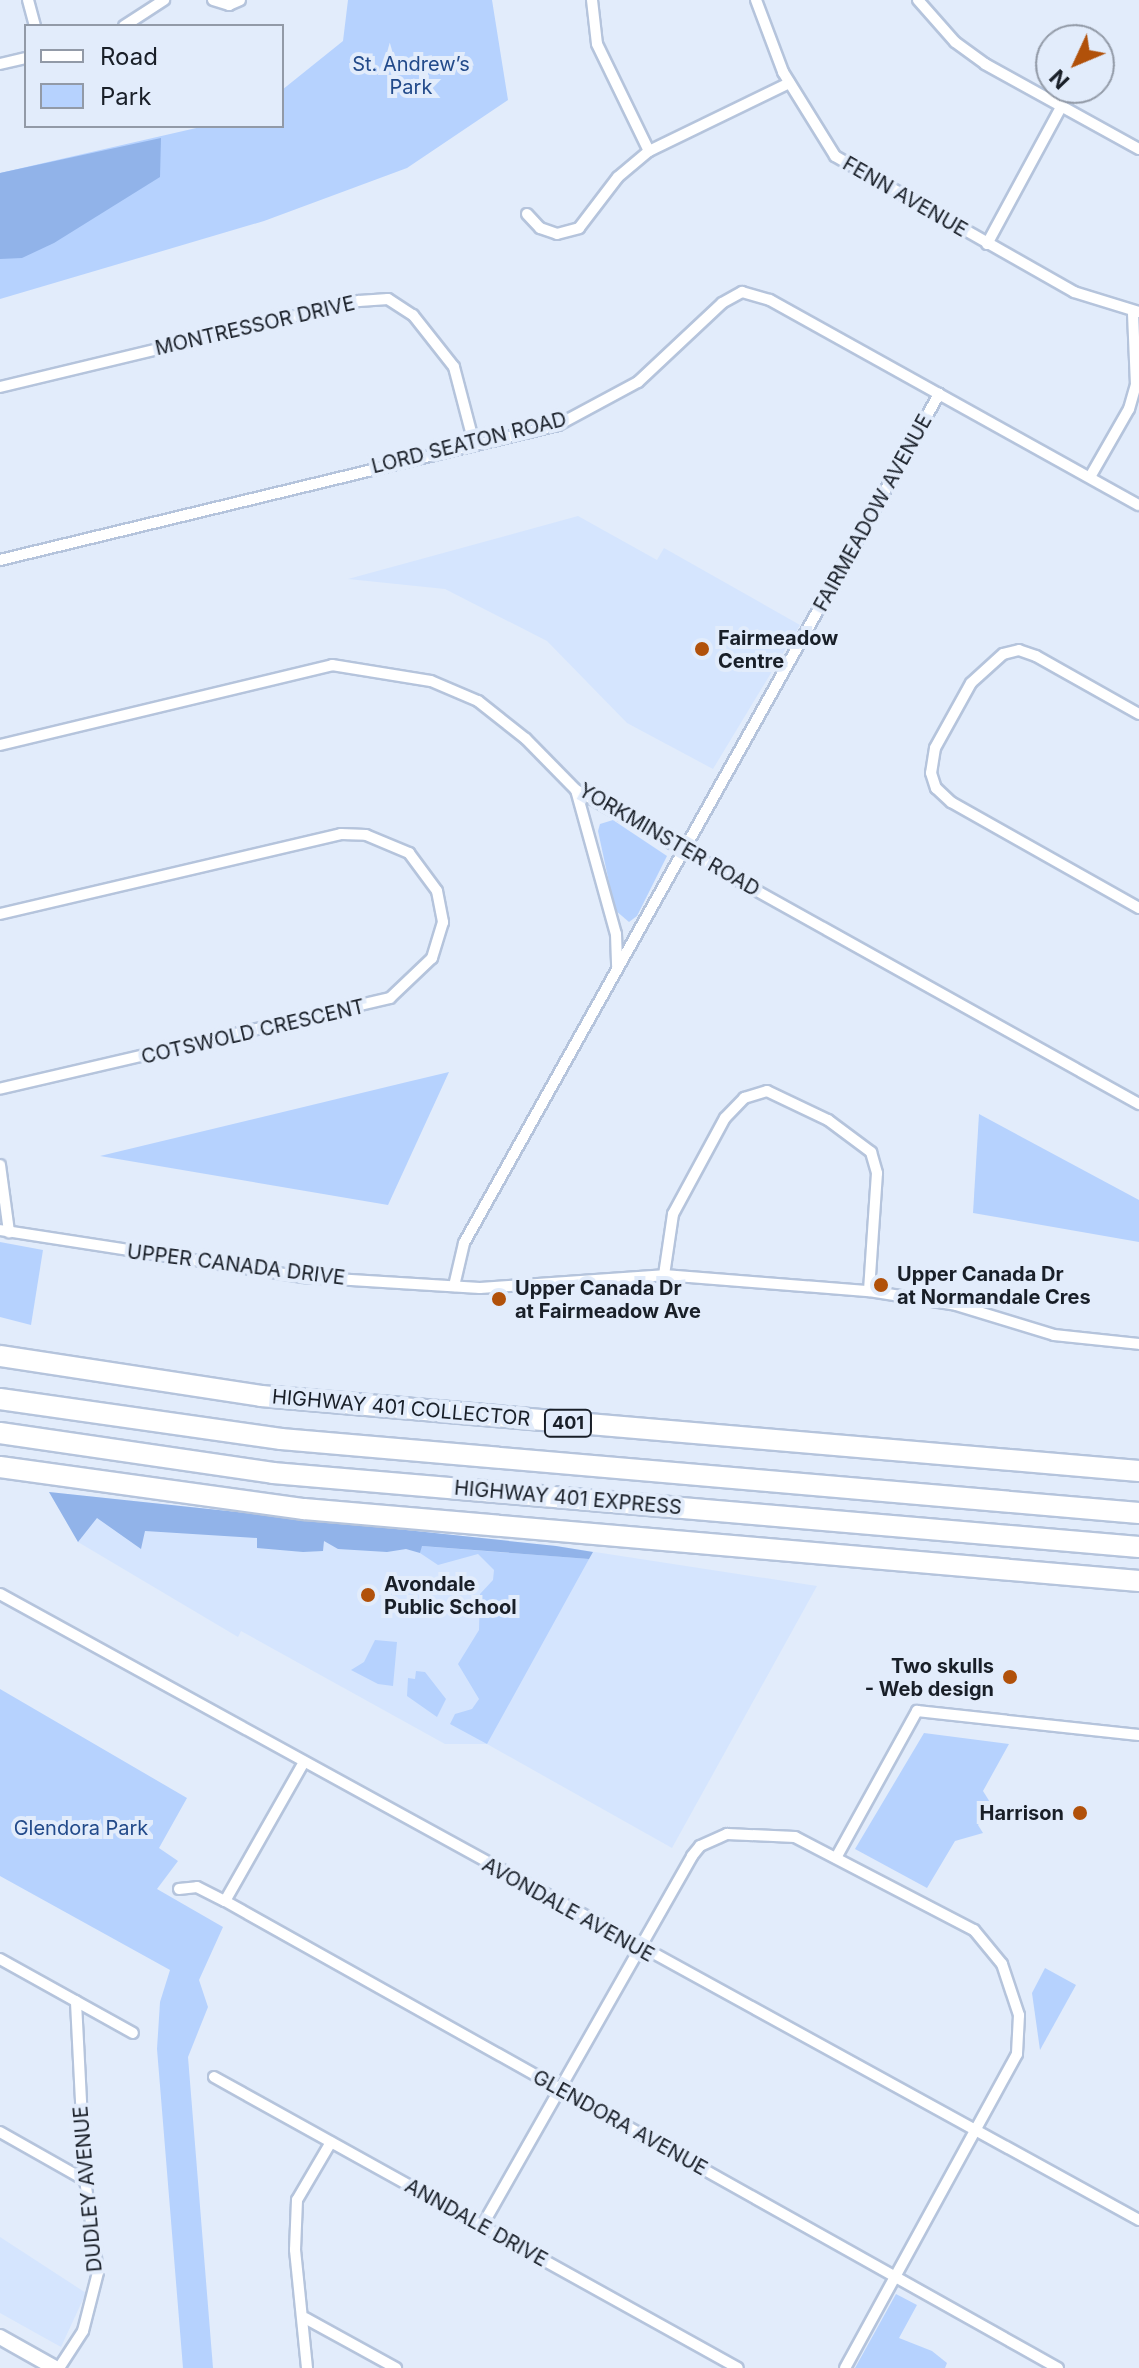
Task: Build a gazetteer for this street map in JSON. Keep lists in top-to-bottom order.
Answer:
{
  "streets": {
    "highway": ["HIGHWAY 401 COLLECTOR", "401", "HIGHWAY 401 EXPRESS"],
    "street": [
      "FENN AVENUE",
      "MONTRESSOR DRIVE",
      "LORD SEATON ROAD",
      "FAIRMEADOW AVENUE",
      "YORKMINSTER ROAD",
      "COTSWOLD CRESCENT",
      "UPPER CANADA DRIVE",
      "AVONDALE AVENUE",
      "GLENDORA AVENUE",
      "DUDLEY AVENUE",
      "ANNDALE DRIVE"
    ]
  },
  "crossings": [
    ["MONTRESSOR DRIVE", "LORD SEATON ROAD"],
    ["LORD SEATON ROAD", "FAIRMEADOW AVENUE"],
    ["FAIRMEADOW AVENUE", "YORKMINSTER ROAD"],
    ["FAIRMEADOW AVENUE", "UPPER CANADA DRIVE"]
  ],
  "parks": ["St. Andrew’s Park", "Glendora Park"],
  "places": [
    "Fairmeadow Centre",
    "Upper Canada Dr at Normandale Cres",
    "Upper Canada Dr at Fairmeadow Ave",
    "Avondale Public School",
    "Two skulls - Web design",
    "Harrison"
  ],
  "legend": ["Road", "Park"],
  "north": "bottom left"
}
